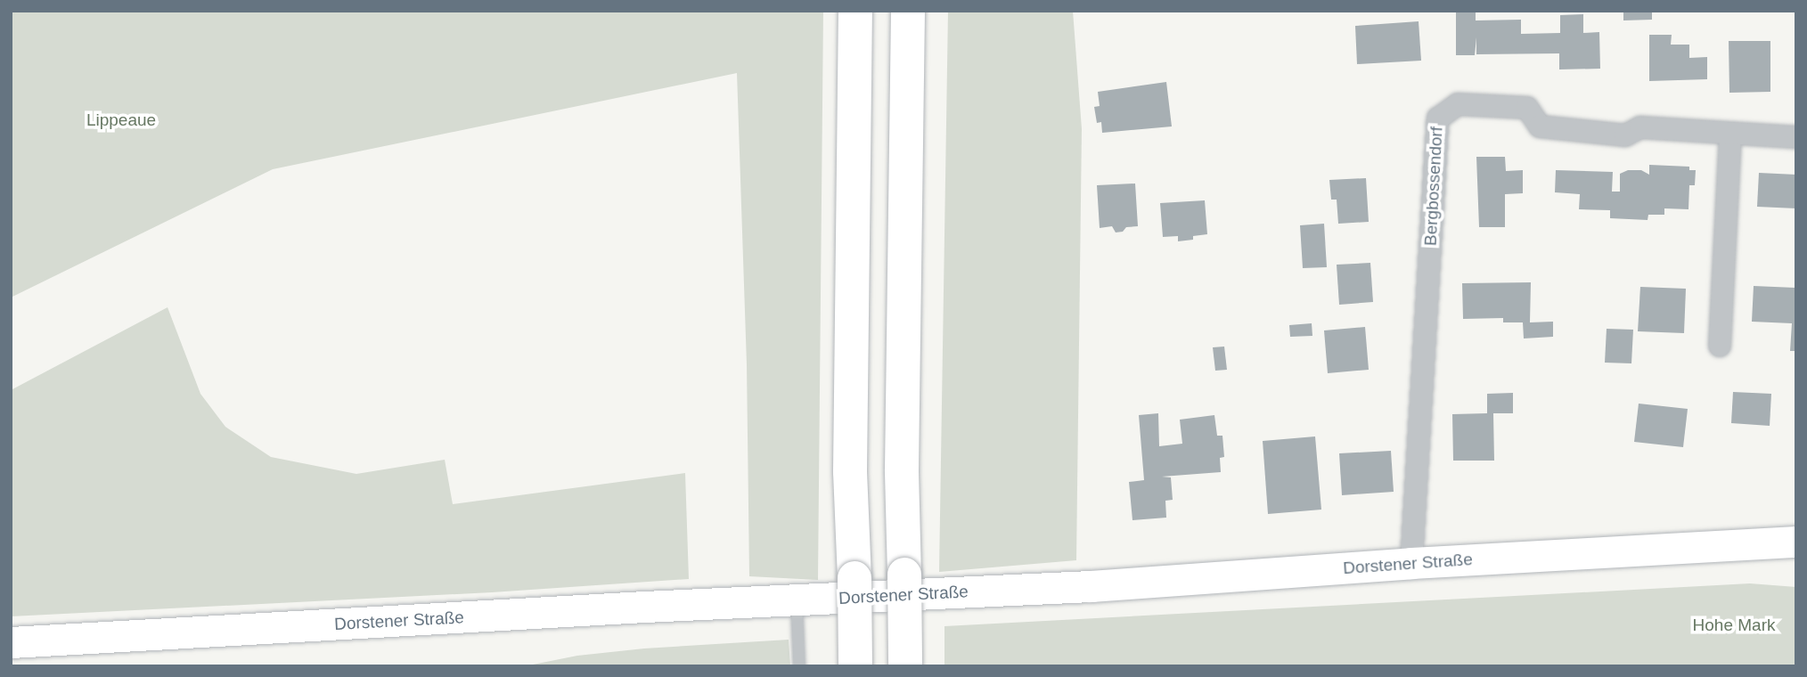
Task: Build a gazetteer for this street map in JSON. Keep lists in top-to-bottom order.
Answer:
{
  "streets": {
    "main road": ["Dorstener Straße"],
    "street": ["Bergbossendorf"]
  },
  "crossings": [
    ["Bergbossendorf", "Dorstener Straße"]
  ],
  "parks": ["Lippeaue", "Hohe Mark"]
}
